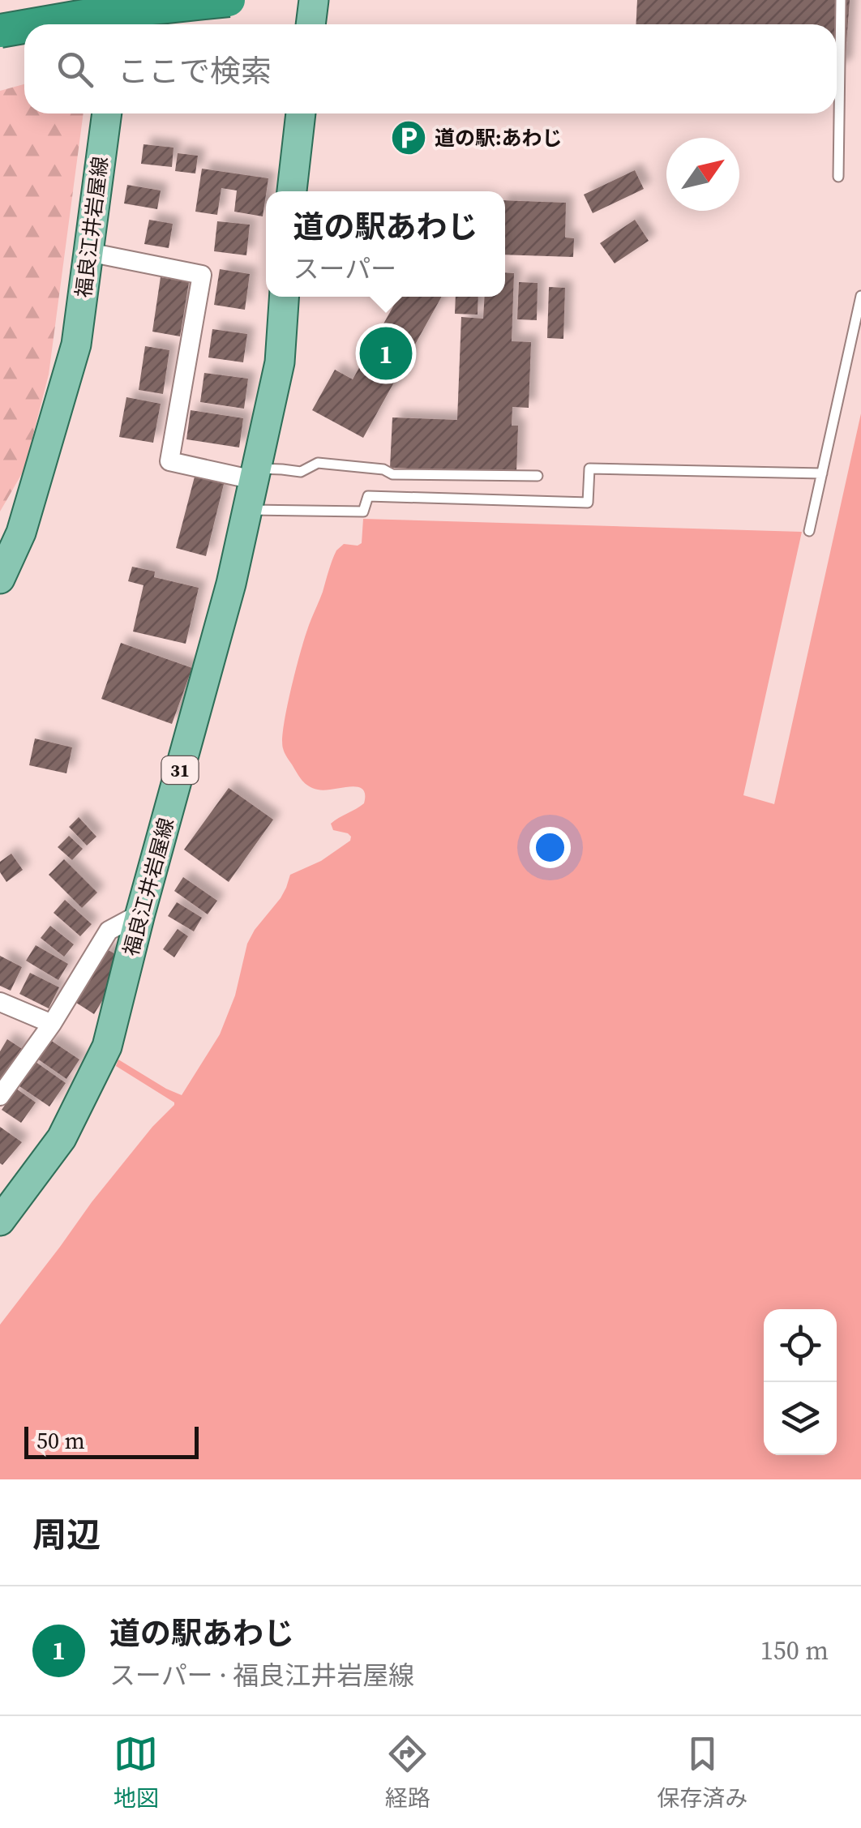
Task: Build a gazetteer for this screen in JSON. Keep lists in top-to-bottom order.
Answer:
{
  "streets": {
    "main road": ["福良江井岩屋線", "31"]
  },
  "places": {
    "parking": ["道の駅:あわじ"]
  },
  "scale_bar": "50 m",
  "north": "top right",
  "page": {
    "search": "ここで検索",
    "popup": ["道の駅あわじ", "スーパー"],
    "pins": "1",
    "scale": "50 m",
    "heading": "周辺",
    "list": [
      {
        "mark": "1",
        "name": "道の駅あわじ",
        "note": "スーパー · 福良江井岩屋線",
        "value": "150 m"
      }
    ],
    "nav": ["地図", "経路", "保存済み"]
  }
}
